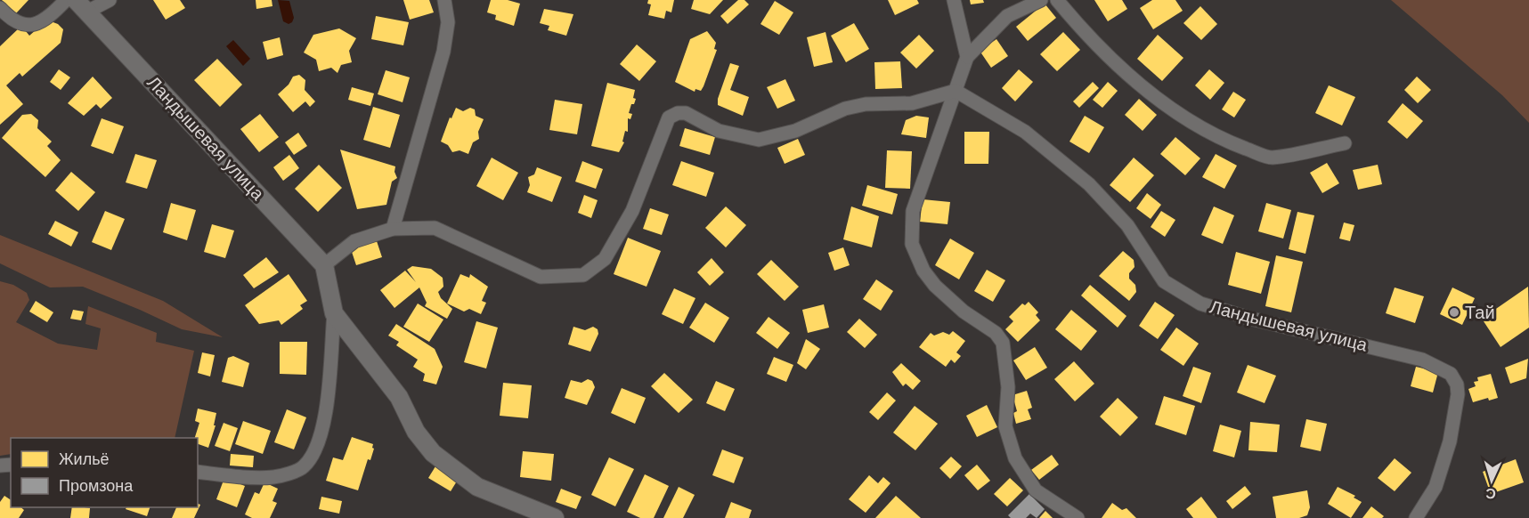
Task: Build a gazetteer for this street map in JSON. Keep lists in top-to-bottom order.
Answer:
{
  "streets": {
    "street": ["Ландышевая улица"]
  },
  "places": ["Тай"],
  "legend": ["Жильё", "Промзона"],
  "north": "bottom"
}
